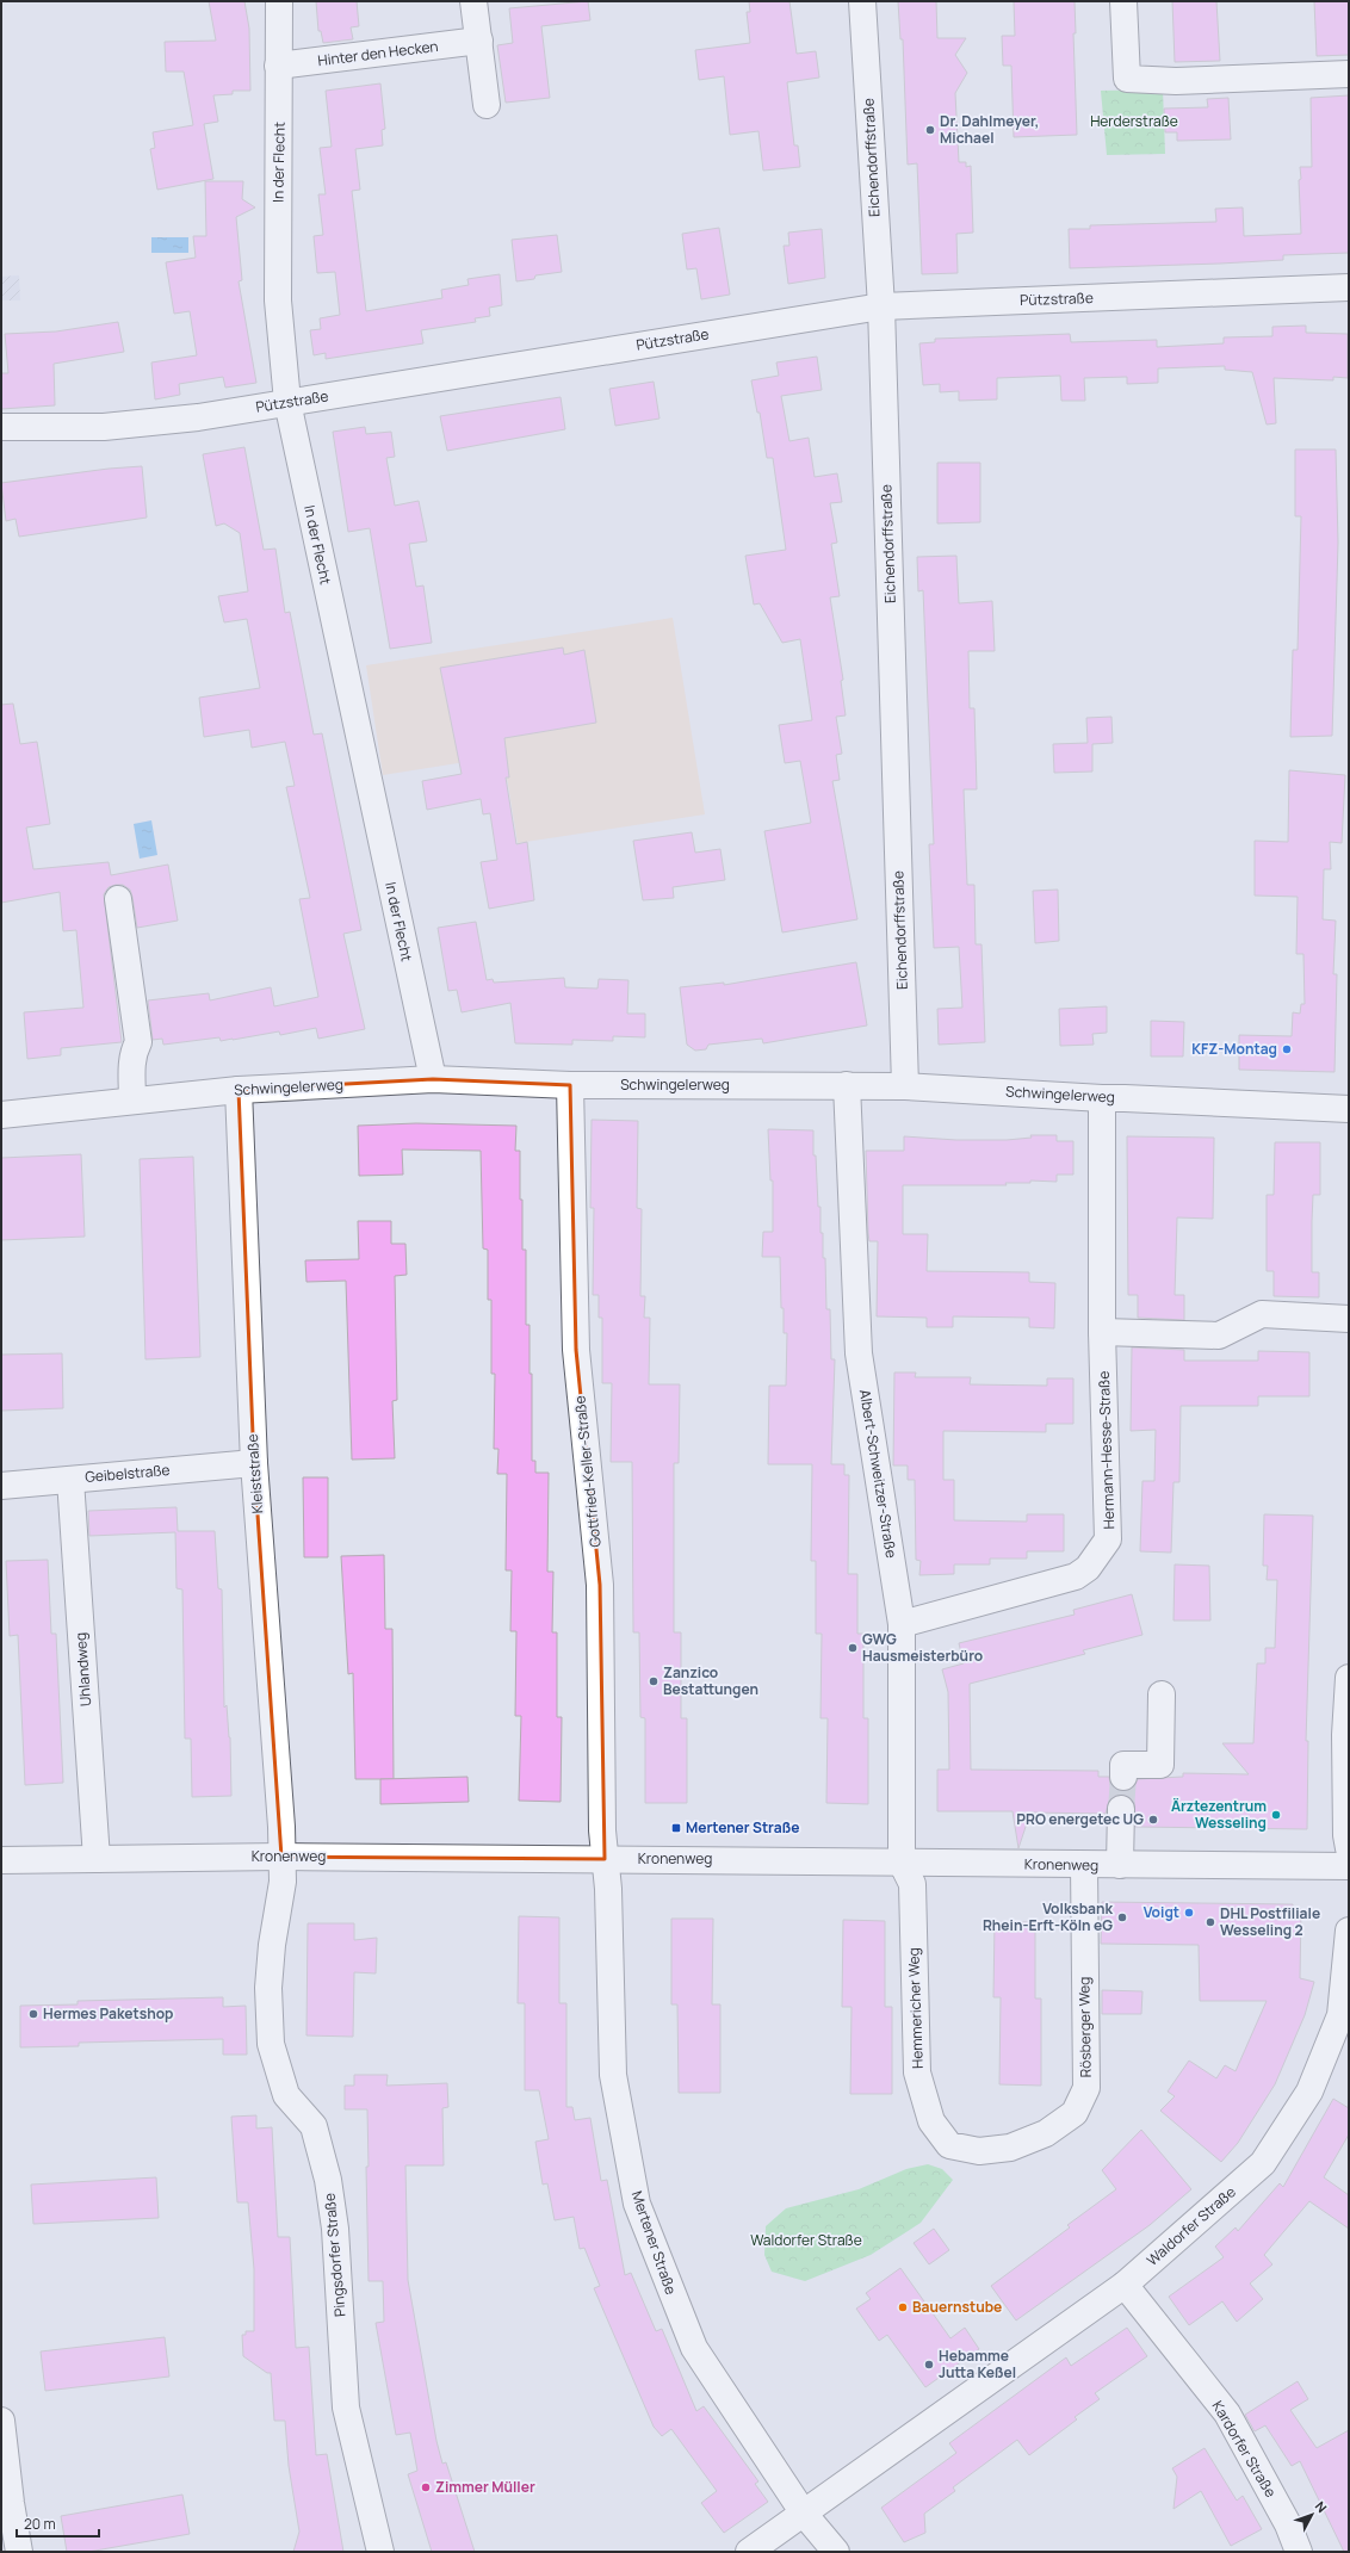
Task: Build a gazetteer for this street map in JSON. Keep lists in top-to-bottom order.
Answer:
{
  "streets": {
    "street": [
      "Hinter den Hecken",
      "Eichendorffstraße",
      "In der Flecht",
      "Pützstraße",
      "Schwingelerweg",
      "Hermann-Hesse-Straße",
      "Gottfried-Keller-Straße",
      "Geibelstraße",
      "Kleiststraße",
      "Albert-Schweitzer-Straße",
      "Uhlandweg",
      "Kronenweg",
      "Hemmericher Weg",
      "Rösberger Weg",
      "Waldorfer Straße",
      "Mertener Straße",
      "Pingsdorfer Straße",
      "Kardorfer Straße"
    ]
  },
  "crossings": [
    ["Hinter den Hecken", "In der Flecht"],
    ["Eichendorffstraße", "Pützstraße"],
    ["Eichendorffstraße", "Schwingelerweg"],
    ["In der Flecht", "Pützstraße"],
    ["In der Flecht", "Schwingelerweg"],
    ["Schwingelerweg", "Hermann-Hesse-Straße"],
    ["Schwingelerweg", "Gottfried-Keller-Straße"],
    ["Schwingelerweg", "Kleiststraße"],
    ["Schwingelerweg", "Albert-Schweitzer-Straße"],
    ["Hermann-Hesse-Straße", "Albert-Schweitzer-Straße"],
    ["Gottfried-Keller-Straße", "Kronenweg"],
    ["Gottfried-Keller-Straße", "Mertener Straße"],
    ["Geibelstraße", "Kleiststraße"],
    ["Geibelstraße", "Uhlandweg"],
    ["Kleiststraße", "Kronenweg"],
    ["Kleiststraße", "Pingsdorfer Straße"],
    ["Albert-Schweitzer-Straße", "Kronenweg"],
    ["Albert-Schweitzer-Straße", "Hemmericher Weg"],
    ["Uhlandweg", "Kronenweg"],
    ["Kronenweg", "Hemmericher Weg"],
    ["Kronenweg", "Rösberger Weg"],
    ["Kronenweg", "Mertener Straße"],
    ["Kronenweg", "Pingsdorfer Straße"],
    ["Hemmericher Weg", "Rösberger Weg"],
    ["Waldorfer Straße", "Mertener Straße"],
    ["Waldorfer Straße", "Kardorfer Straße"]
  ],
  "parks": ["Herderstraße", "Waldorfer Straße"],
  "places": {
    "other": [
      "Dr. Dahlmeyer, Michael",
      "KFZ-Montag",
      "GWG Hausmeisterbüro",
      "Zanzico Bestattungen",
      "Ärztezentrum Wesseling",
      "PRO energetec UG",
      "Voigt",
      "Volksbank Rhein-Erft-Köln eG",
      "DHL Postfiliale Wesseling 2",
      "Hermes Paketshop",
      "Bauernstube",
      "Hebamme Jutta Keßel",
      "Zimmer Müller"
    ],
    "transit": ["Mertener Straße"]
  },
  "scale_bar": "20 m",
  "north": "top right"
}
